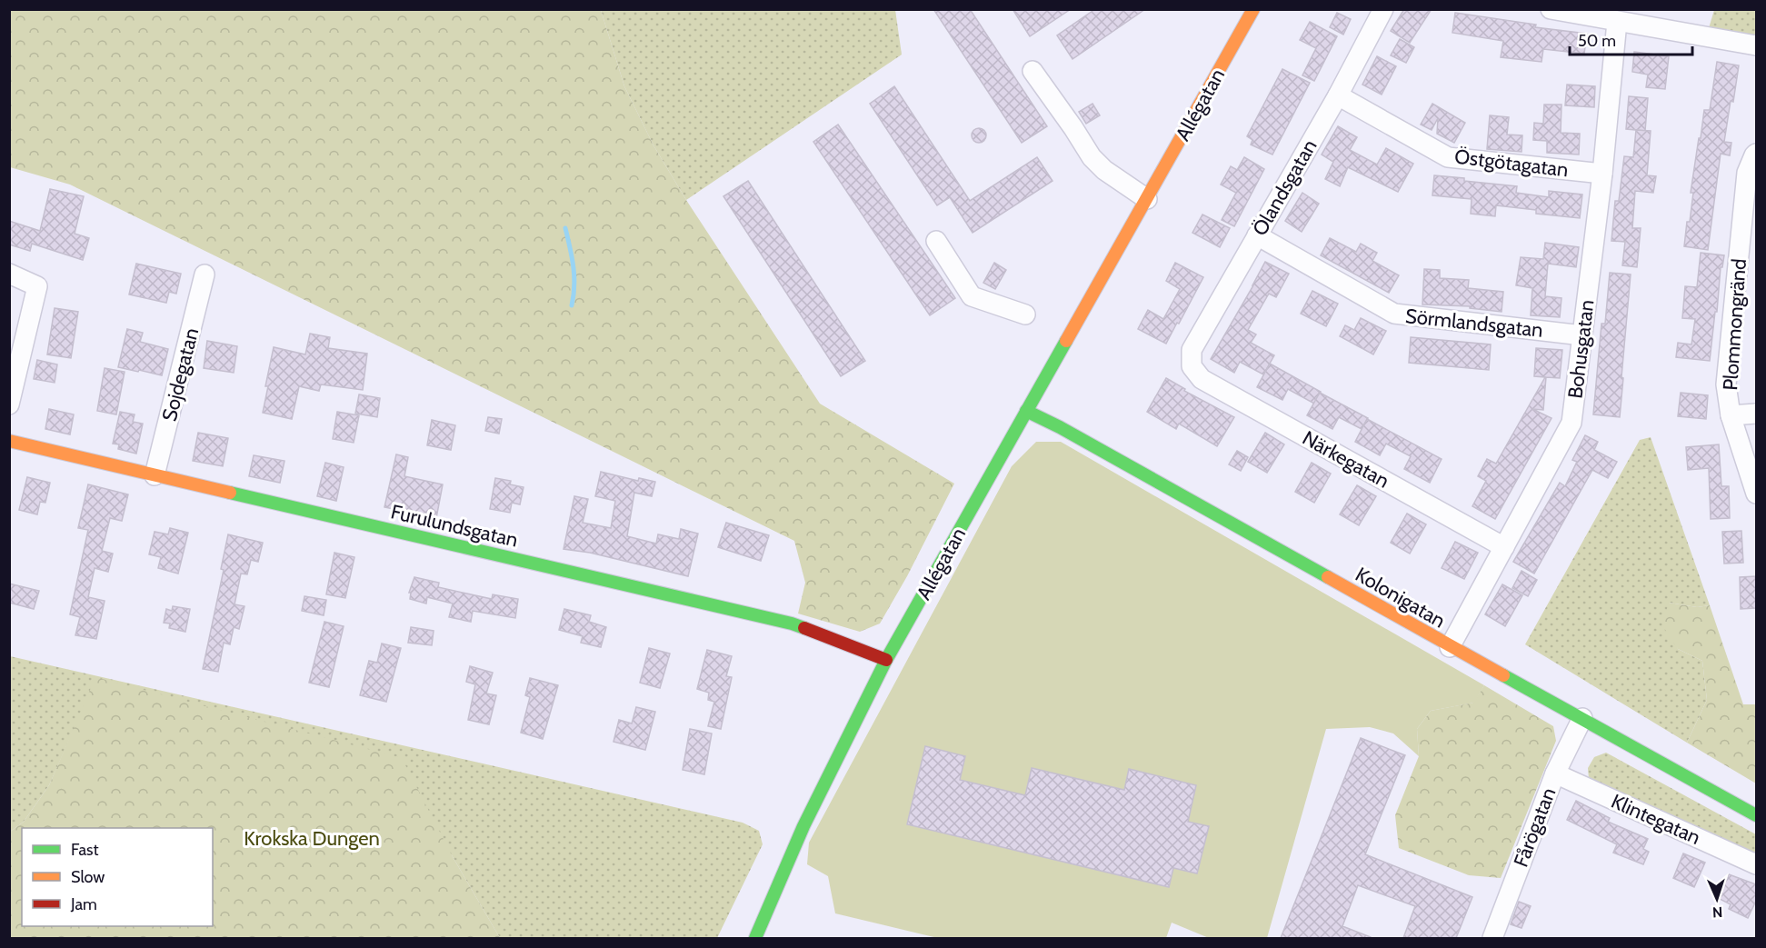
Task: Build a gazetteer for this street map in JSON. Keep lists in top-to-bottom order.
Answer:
{
  "streets": {
    "street": [
      "Allégatan",
      "Östgötagatan",
      "Ölandsgatan",
      "Sörmlandsgatan",
      "Plommongränd",
      "Bohusgatan",
      "Sojdegatan",
      "Närkegatan",
      "Furulundsgatan",
      "Kolonigatan",
      "Klintegatan",
      "Fårögatan"
    ]
  },
  "crossings": [
    ["Allégatan", "Furulundsgatan"],
    ["Allégatan", "Kolonigatan"],
    ["Östgötagatan", "Ölandsgatan"],
    ["Östgötagatan", "Bohusgatan"],
    ["Ölandsgatan", "Sörmlandsgatan"],
    ["Ölandsgatan", "Närkegatan"],
    ["Sörmlandsgatan", "Bohusgatan"],
    ["Bohusgatan", "Närkegatan"],
    ["Bohusgatan", "Kolonigatan"],
    ["Sojdegatan", "Furulundsgatan"],
    ["Kolonigatan", "Fårögatan"],
    ["Klintegatan", "Fårögatan"]
  ],
  "parks": ["Krokska Dungen"],
  "legend": ["Fast", "Slow", "Jam"],
  "scale_bar": "50 m",
  "north": "bottom"
}
